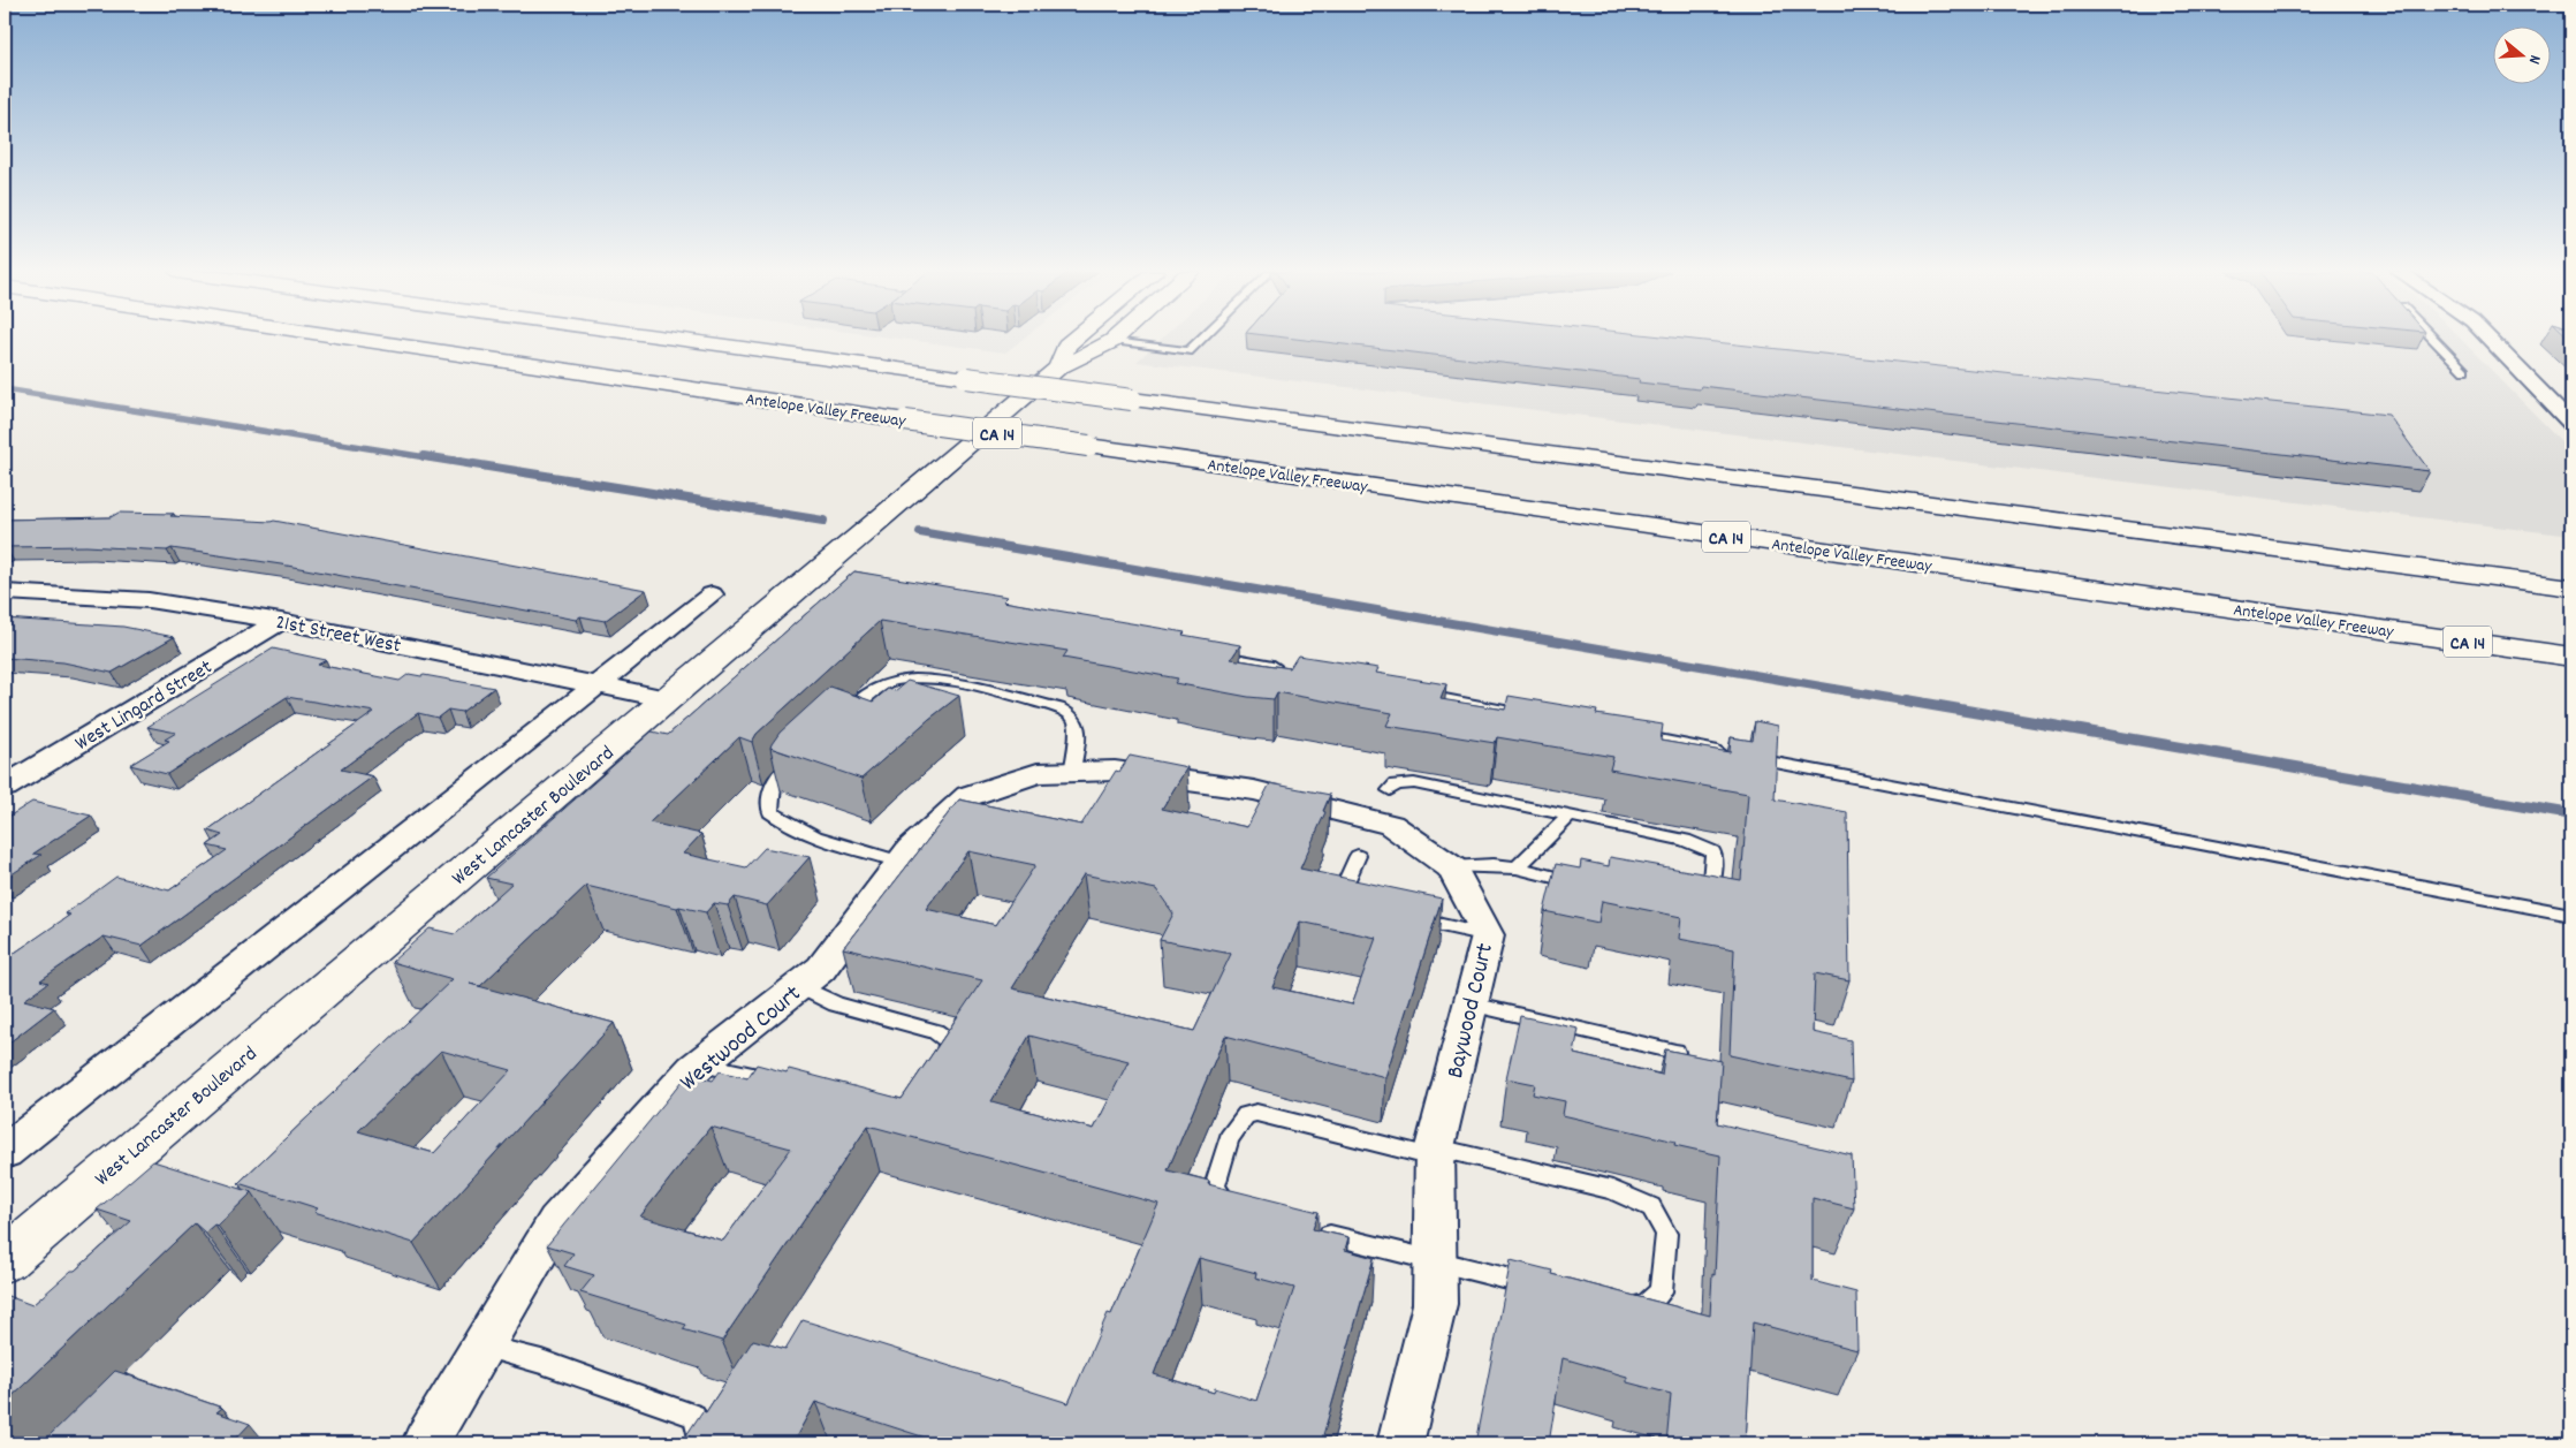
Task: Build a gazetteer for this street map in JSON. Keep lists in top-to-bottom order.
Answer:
{
  "streets": {
    "main road": ["Antelope Valley Freeway", "CA 14", "West Lancaster Boulevard"],
    "street": [
      "21st Street West",
      "West Lingard Street",
      "Baywood Court",
      "Westwood Court"
    ]
  },
  "crossings": [
    ["21st Street West", "West Lingard Street"],
    ["21st Street West", "West Lancaster Boulevard"],
    ["Baywood Court", "Westwood Court"]
  ],
  "north": "right"
}
